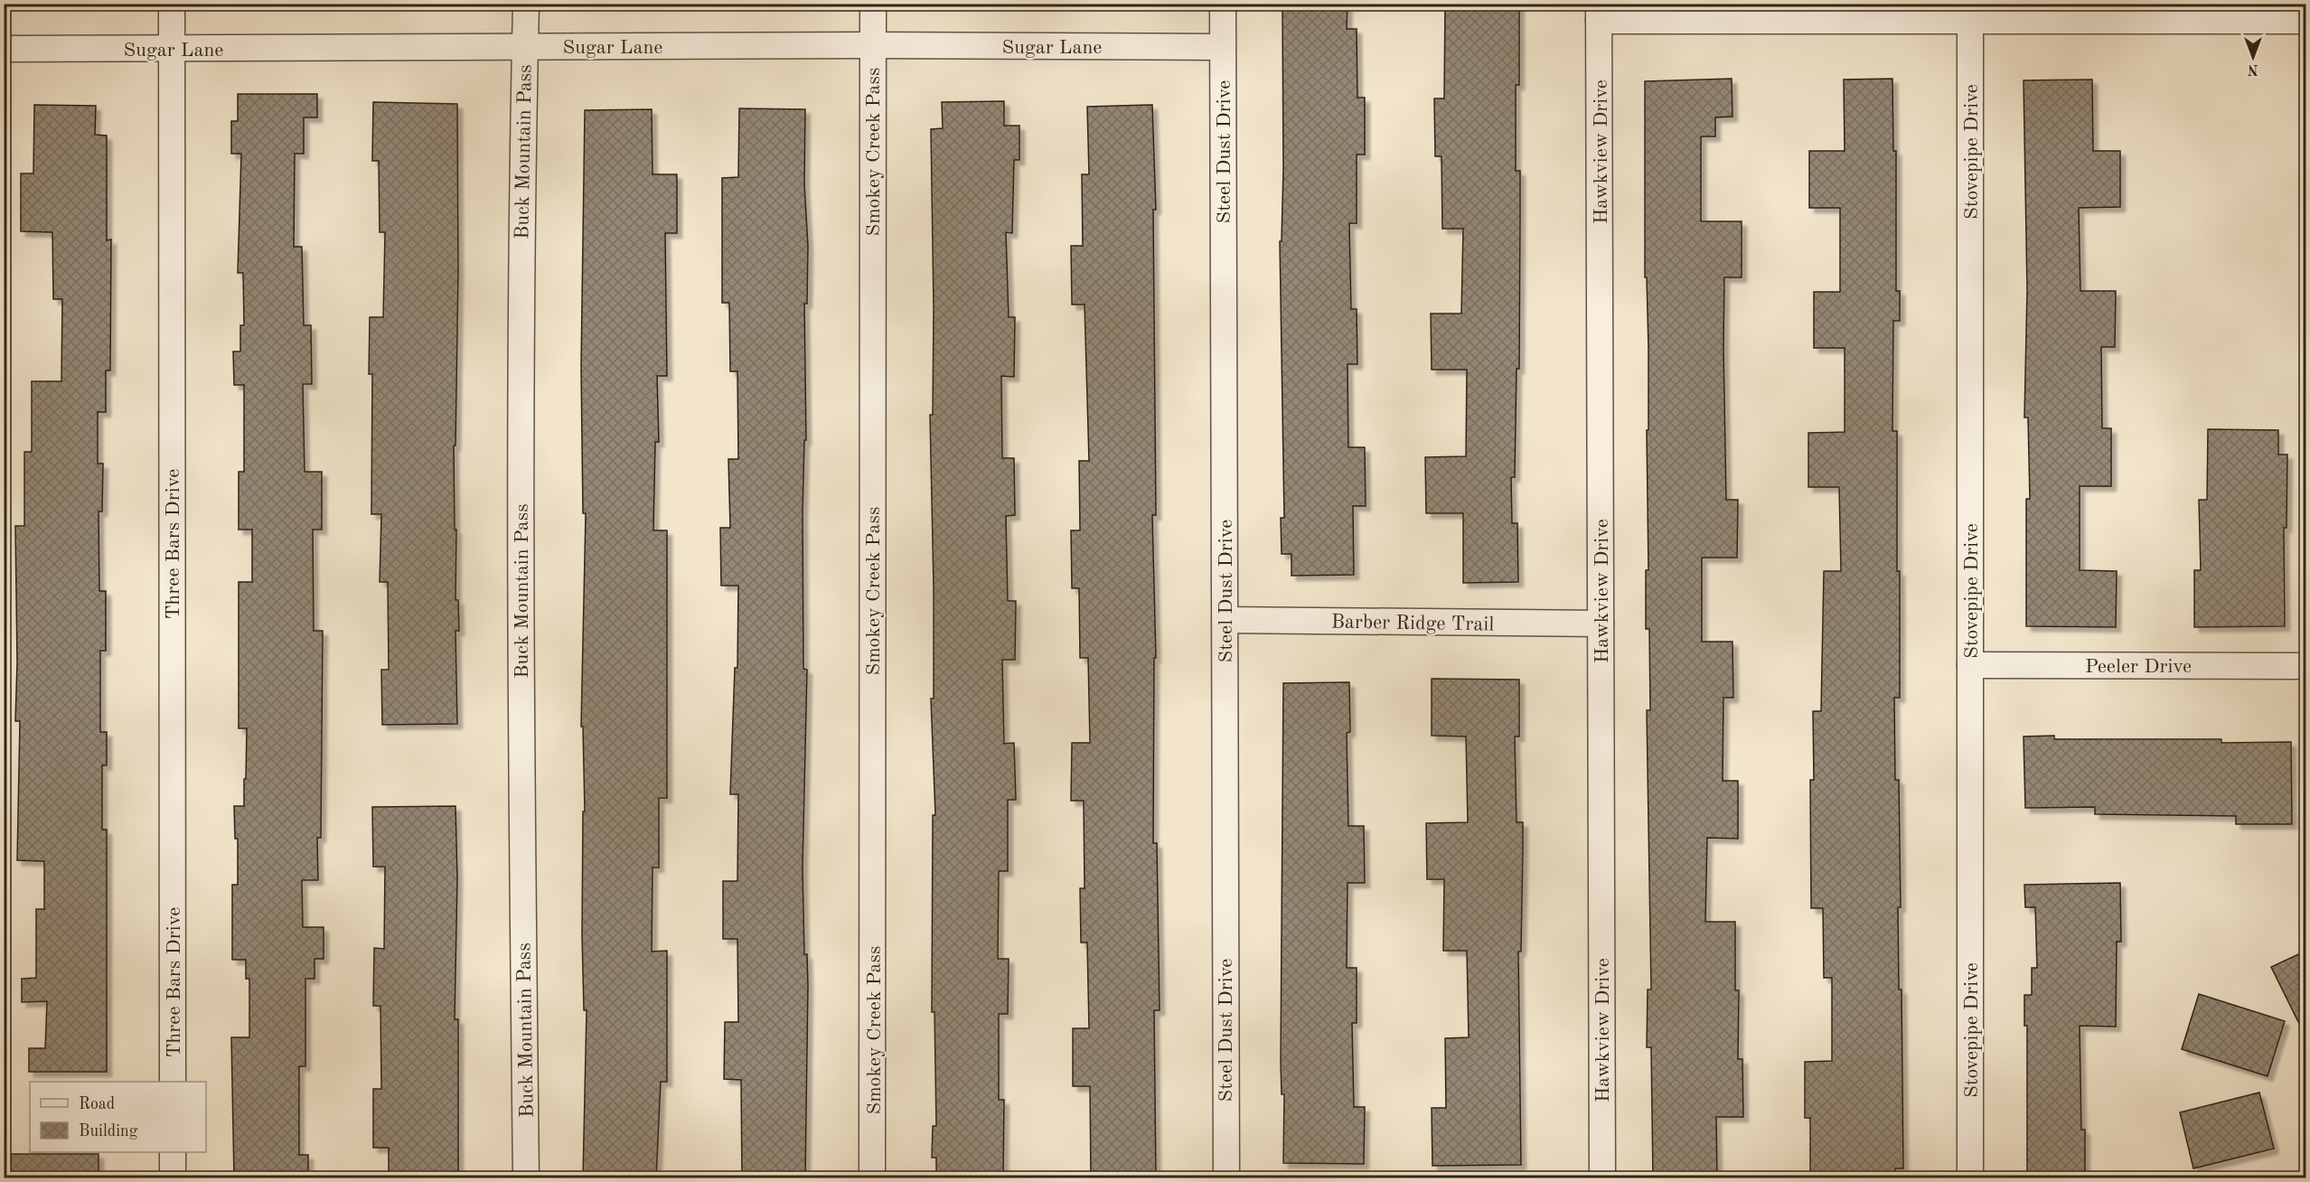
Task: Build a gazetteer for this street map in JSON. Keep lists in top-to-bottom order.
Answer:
{
  "streets": {
    "street": [
      "Sugar Lane",
      "Buck Mountain Pass",
      "Smokey Creek Pass",
      "Steel Dust Drive",
      "Hawkview Drive",
      "Stovepipe Drive",
      "Three Bars Drive",
      "Barber Ridge Trail",
      "Peeler Drive"
    ]
  },
  "crossings": [
    ["Sugar Lane", "Buck Mountain Pass"],
    ["Sugar Lane", "Smokey Creek Pass"],
    ["Sugar Lane", "Steel Dust Drive"],
    ["Sugar Lane", "Three Bars Drive"],
    ["Steel Dust Drive", "Barber Ridge Trail"],
    ["Hawkview Drive", "Barber Ridge Trail"],
    ["Stovepipe Drive", "Peeler Drive"]
  ],
  "legend": ["Road", "Building"],
  "north": "bottom"
}
